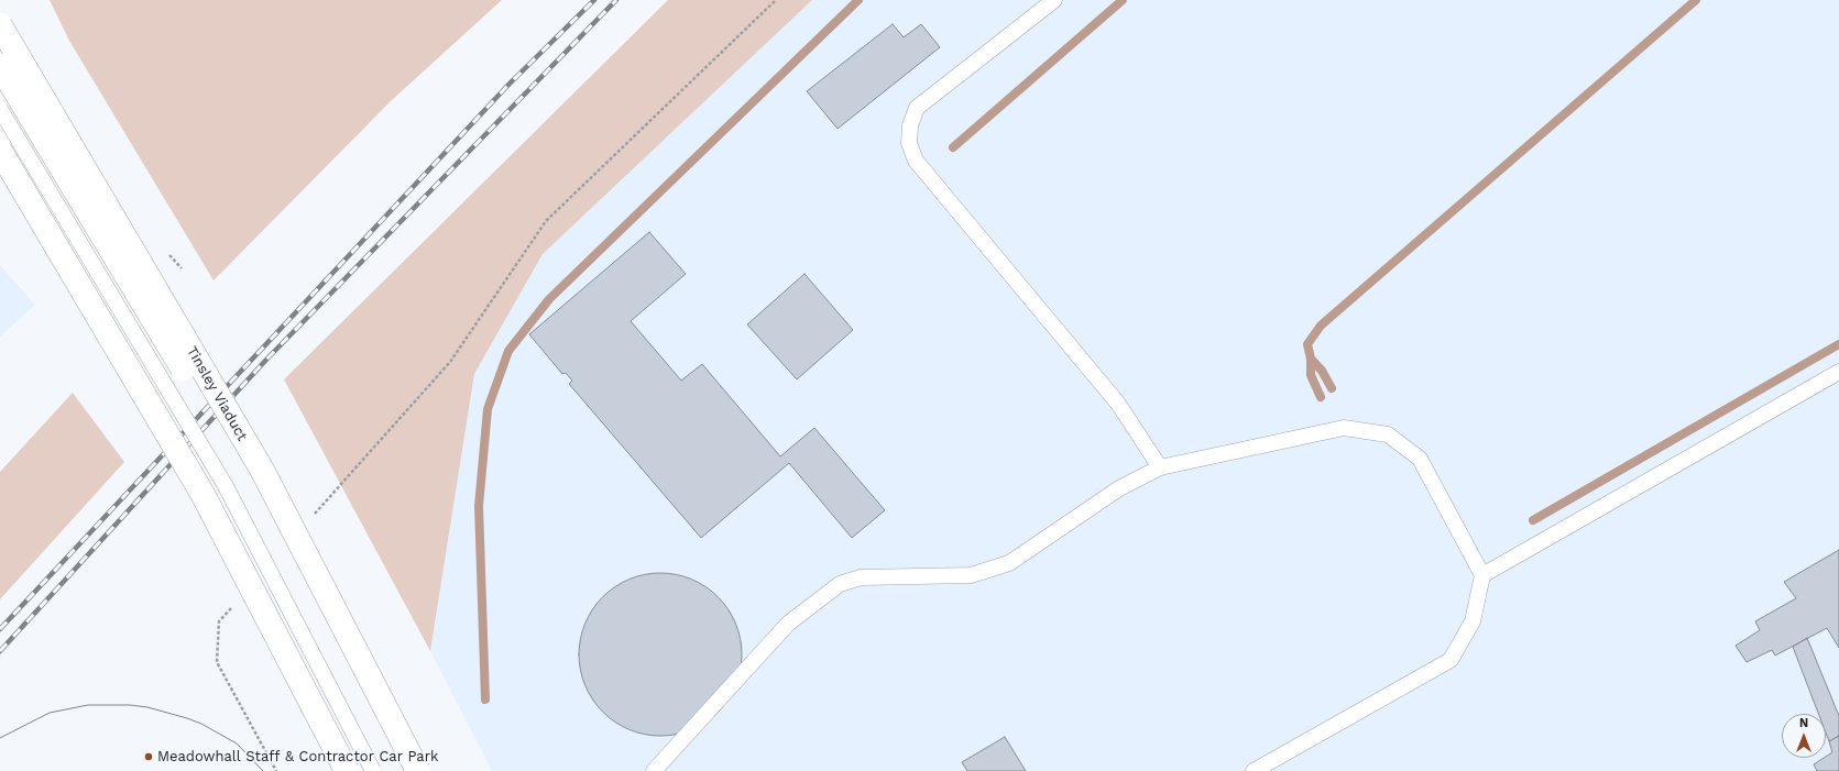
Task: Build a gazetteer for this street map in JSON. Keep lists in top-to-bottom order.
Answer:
{
  "streets": {
    "highway": ["Tinsley Viaduct"]
  },
  "places": ["Meadowhall Staff & Contractor Car Park"],
  "north": "top"
}
